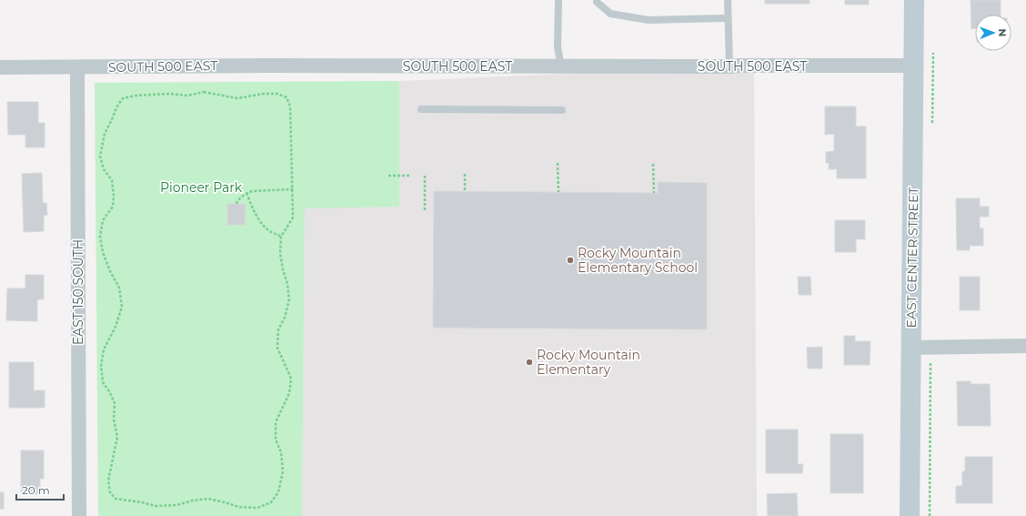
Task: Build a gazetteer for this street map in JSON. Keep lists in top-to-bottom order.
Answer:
{
  "streets": {
    "street": ["SOUTH 500 EAST", "EAST CENTER STREET", "EAST 150 SOUTH"]
  },
  "crossings": [
    ["SOUTH 500 EAST", "EAST CENTER STREET"],
    ["SOUTH 500 EAST", "EAST 150 SOUTH"]
  ],
  "parks": ["Pioneer Park"],
  "places": ["Rocky Mountain Elementary School", "Rocky Mountain Elementary"],
  "scale_bar": "20 m",
  "north": "right"
}
